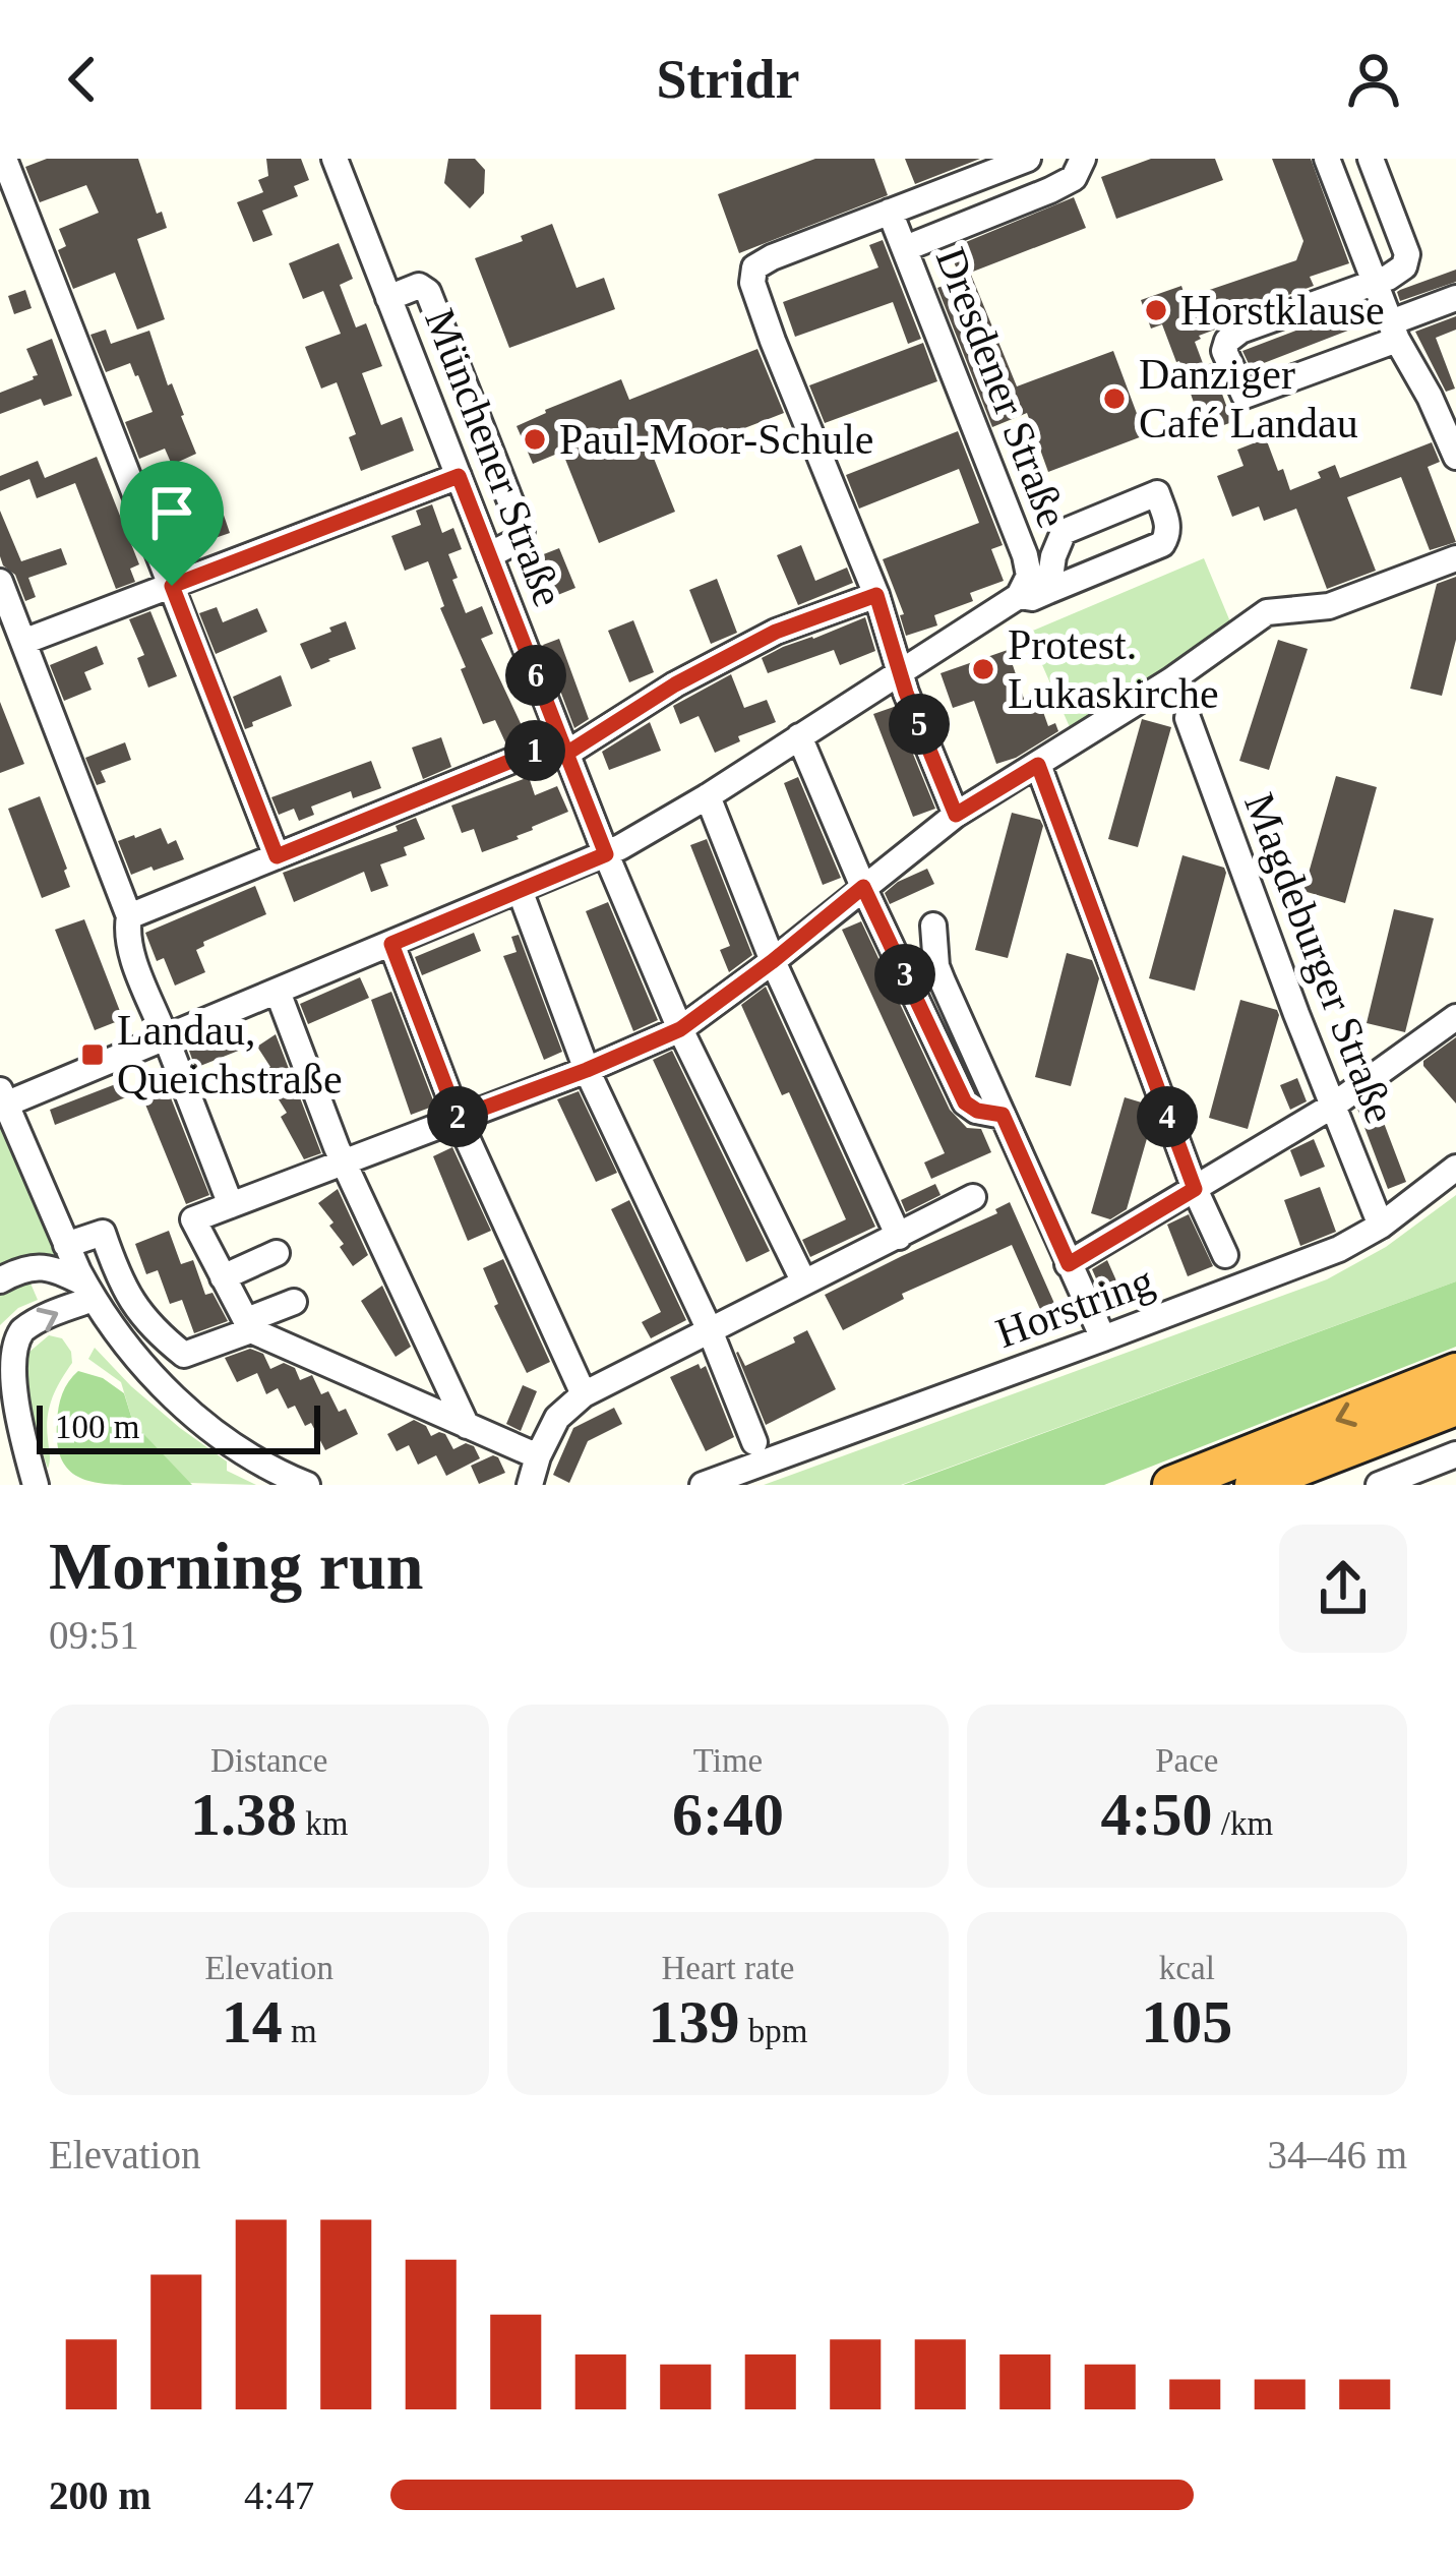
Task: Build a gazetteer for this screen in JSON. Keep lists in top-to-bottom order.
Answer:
{
  "streets": {
    "street": [
      "Dresdener Straße",
      "Münchener Straße",
      "Magdeburger Straße",
      "Horstring"
    ]
  },
  "crossings": [
    ["Dresdener Straße", "Münchener Straße"],
    ["Magdeburger Straße", "Horstring"]
  ],
  "places": {
    "other": [
      "Horstklause",
      "Danziger Café Landau",
      "Paul-Moor-Schule",
      "Protest. Lukaskirche"
    ],
    "transit": ["Landau, Queichstraße"]
  },
  "scale_bar": "100 m",
  "page": {
    "header": "Stridr",
    "pins": [
      "6",
      "5",
      "1",
      "3",
      "2",
      "4"
    ],
    "scale": "100 m",
    "heading": ["Morning run", "09:51"],
    "stats": [
      ["Distance", "1.38 km"],
      ["Time", "6:40"],
      ["Pace", "4:50 /km"],
      ["Elevation", "14 m"],
      ["Heart rate", "139 bpm"],
      ["kcal", "105"]
    ],
    "chart": ["Elevation", "34–46 m"],
    "list": [
      {
        "name": "200 m",
        "note": "4:47"
      }
    ]
  }
}
